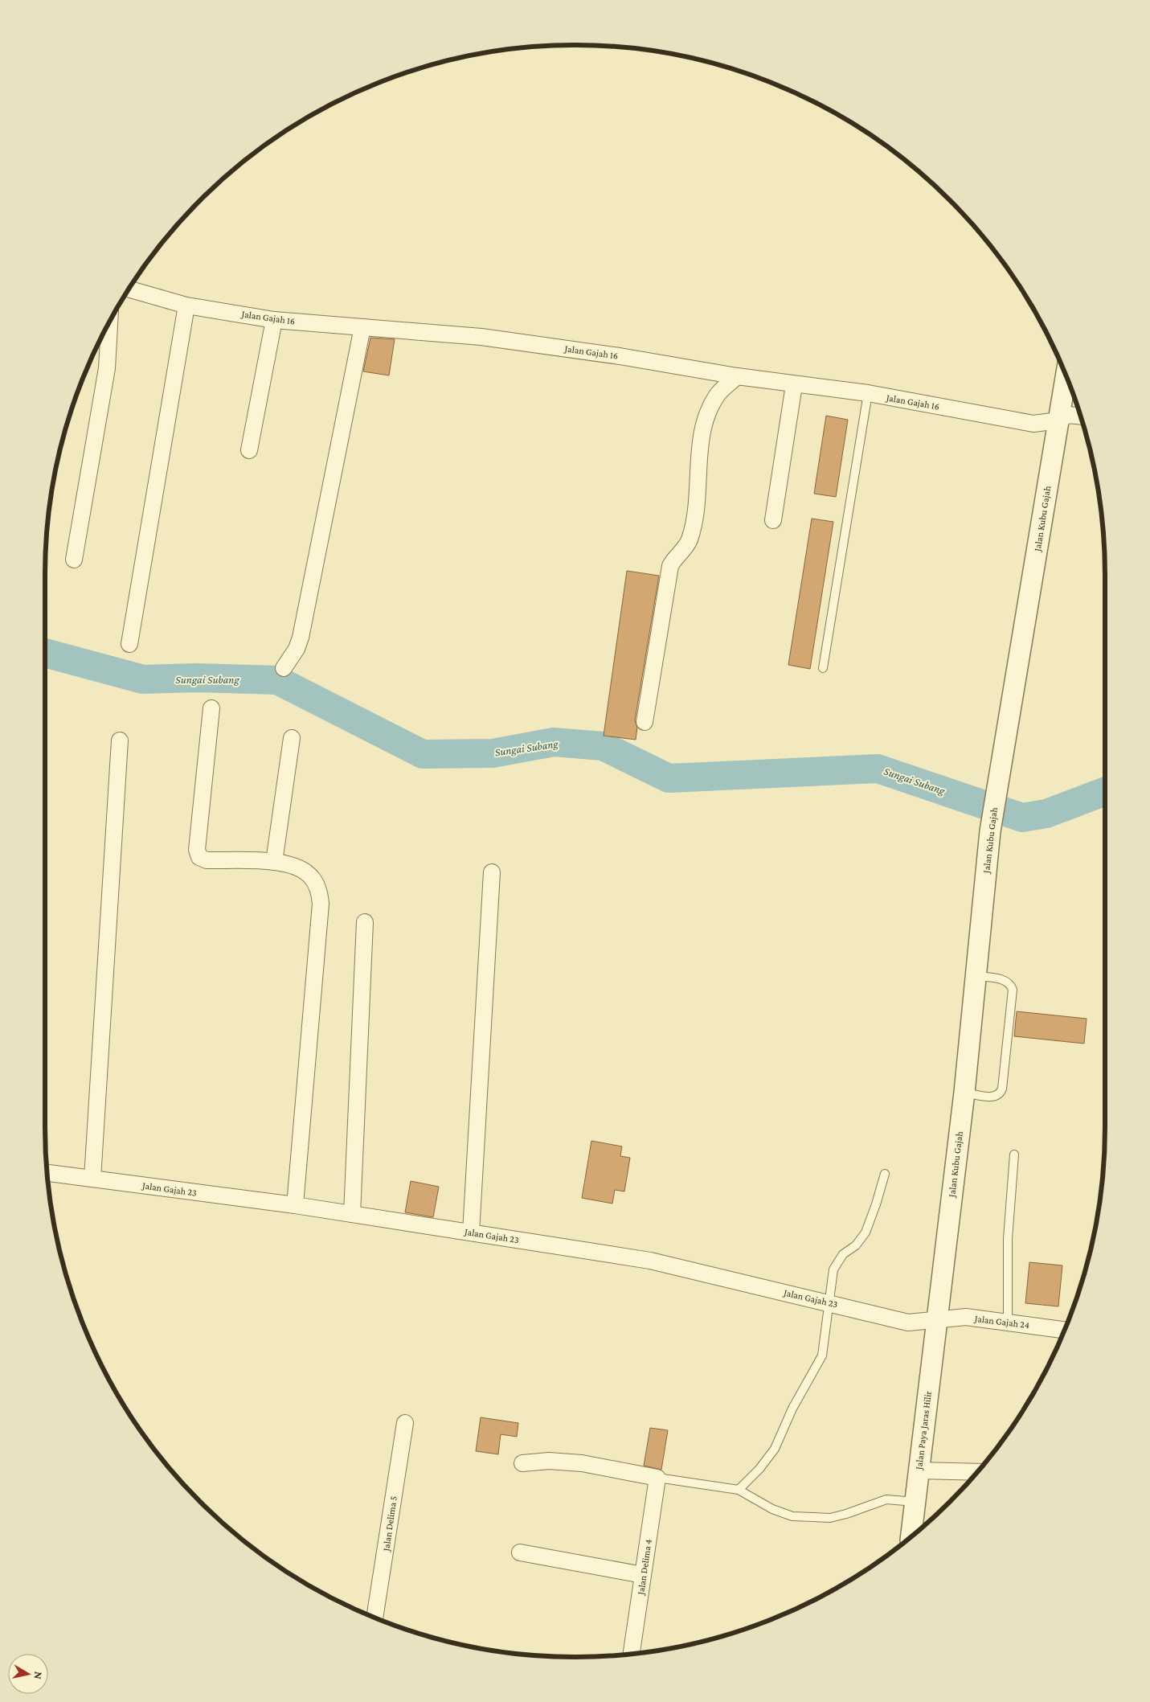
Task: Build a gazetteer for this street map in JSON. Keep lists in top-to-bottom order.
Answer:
{
  "streets": {
    "street": [
      "Jalan Gajah 16",
      "Jalan Kubu Gajah",
      "Jalan Gajah 23",
      "Jalan Gajah 24",
      "Jalan Paya Jaras Hilir",
      "Jalan Delima 5",
      "Jalan Delima 4"
    ]
  },
  "crossings": [
    ["Jalan Gajah 16", "Jalan Kubu Gajah"],
    ["Jalan Kubu Gajah", "Jalan Gajah 23"],
    ["Jalan Kubu Gajah", "Jalan Gajah 24"],
    ["Jalan Kubu Gajah", "Jalan Paya Jaras Hilir"],
    ["Jalan Gajah 23", "Jalan Gajah 24"],
    ["Jalan Gajah 23", "Jalan Paya Jaras Hilir"],
    ["Jalan Gajah 24", "Jalan Paya Jaras Hilir"]
  ],
  "water": ["Sungai Subang"],
  "north": "right"
}
